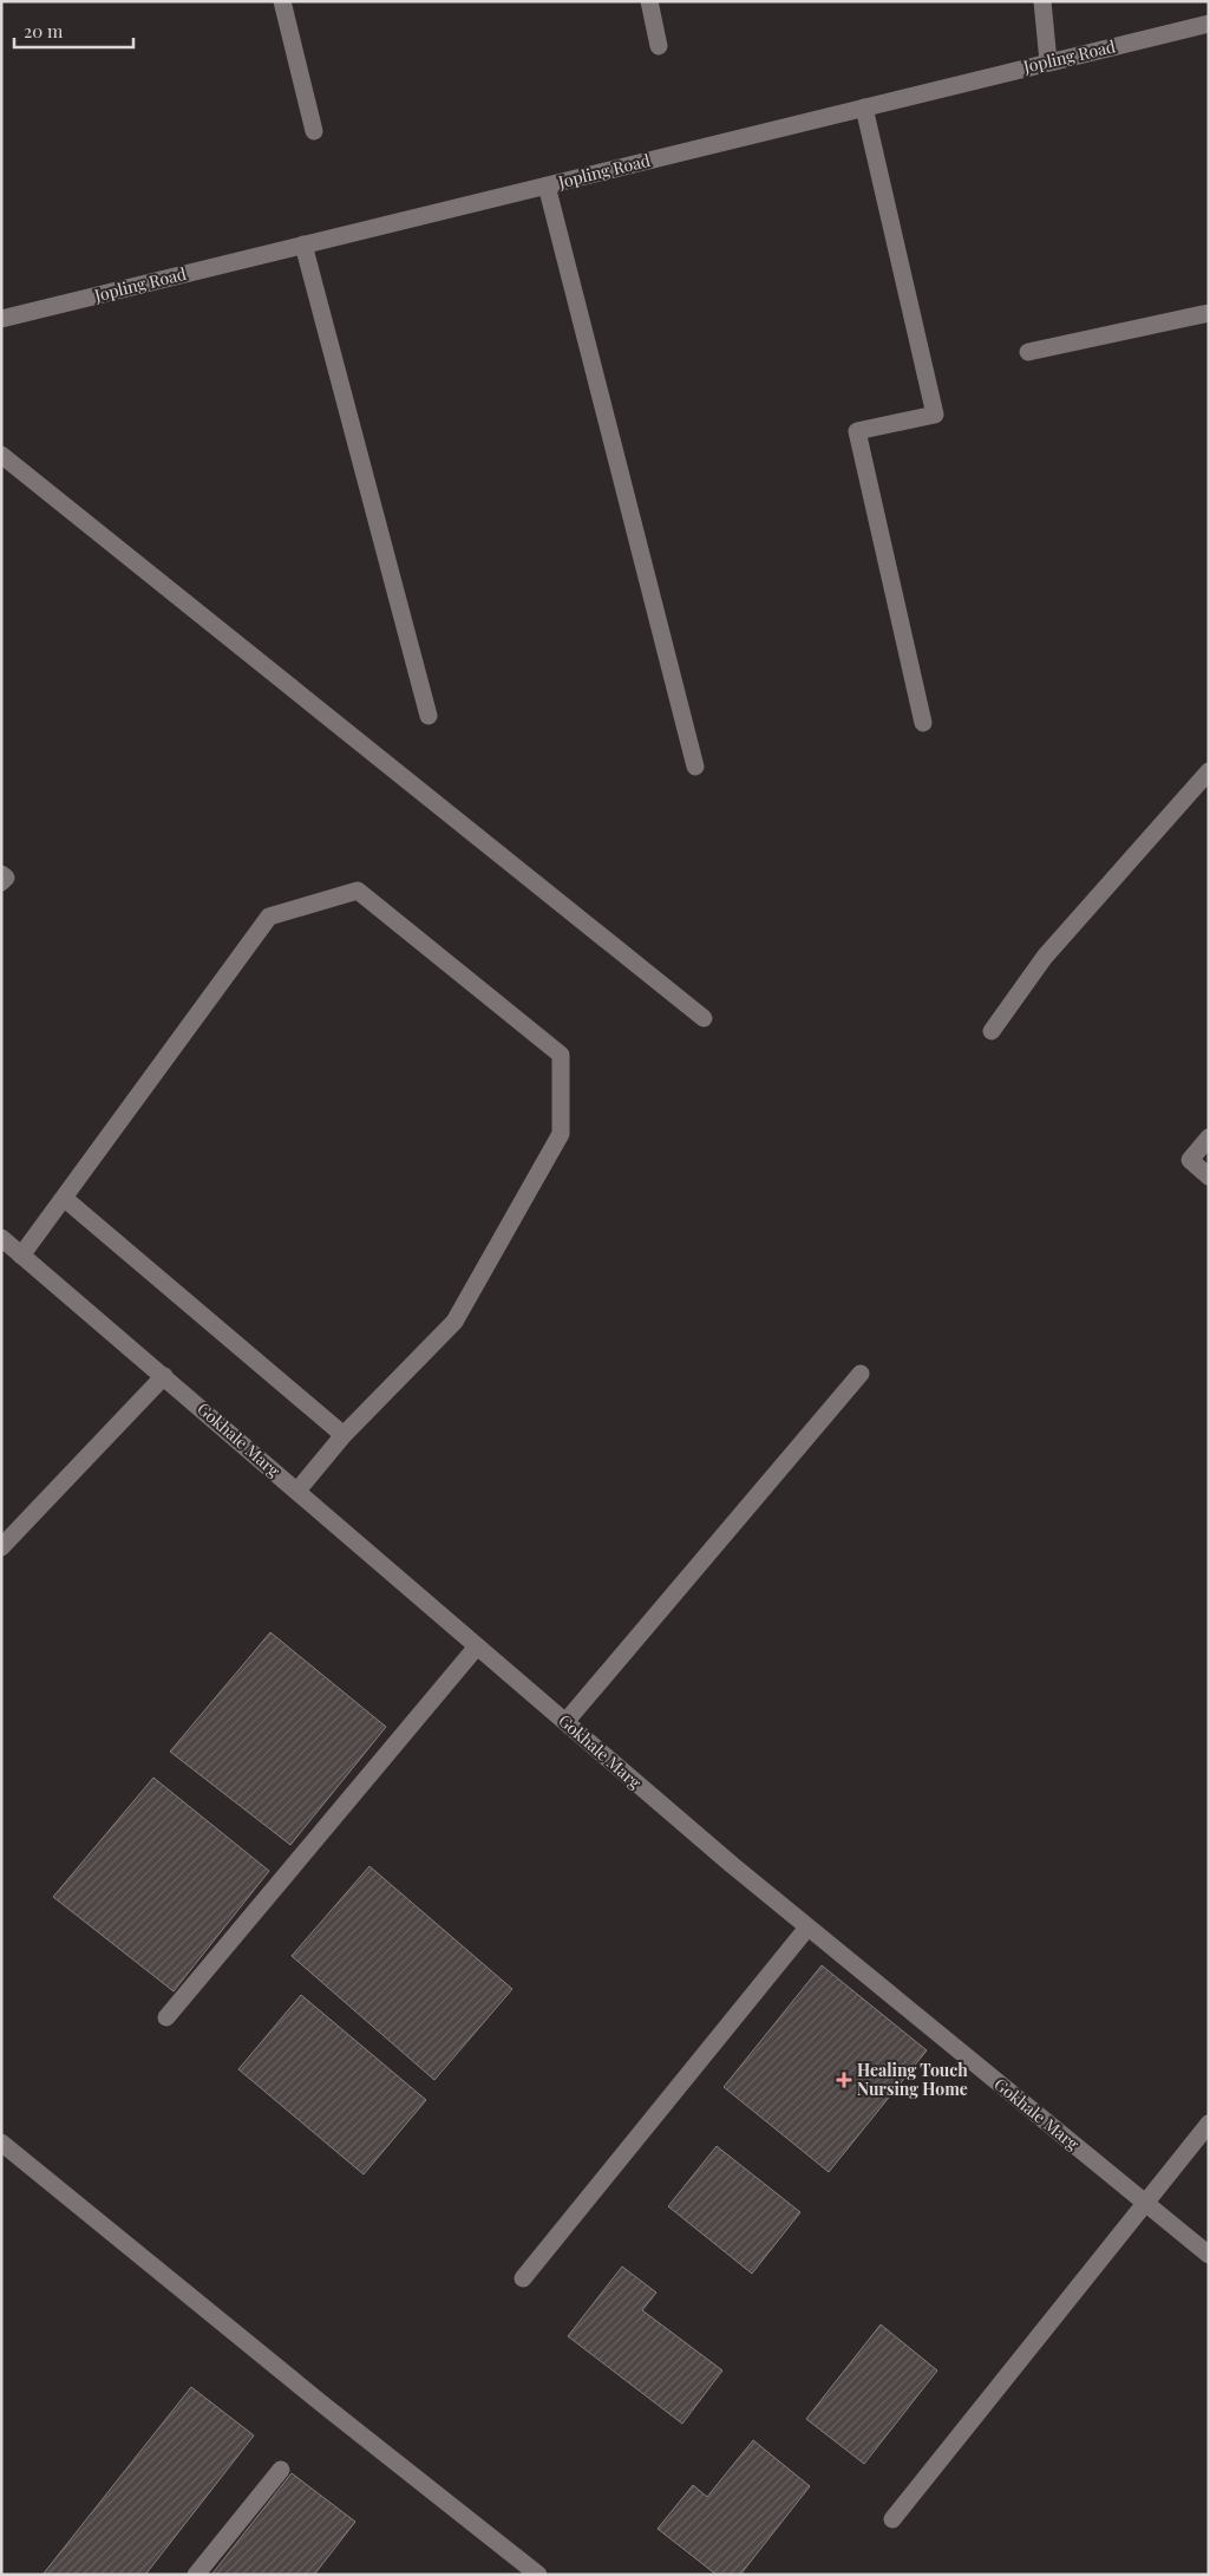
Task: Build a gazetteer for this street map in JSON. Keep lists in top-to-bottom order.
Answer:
{
  "streets": {
    "street": ["Jopling Road", "Gokhale Marg"]
  },
  "places": {
    "health": ["Healing Touch Nursing Home"]
  },
  "scale_bar": "20 m"
}
